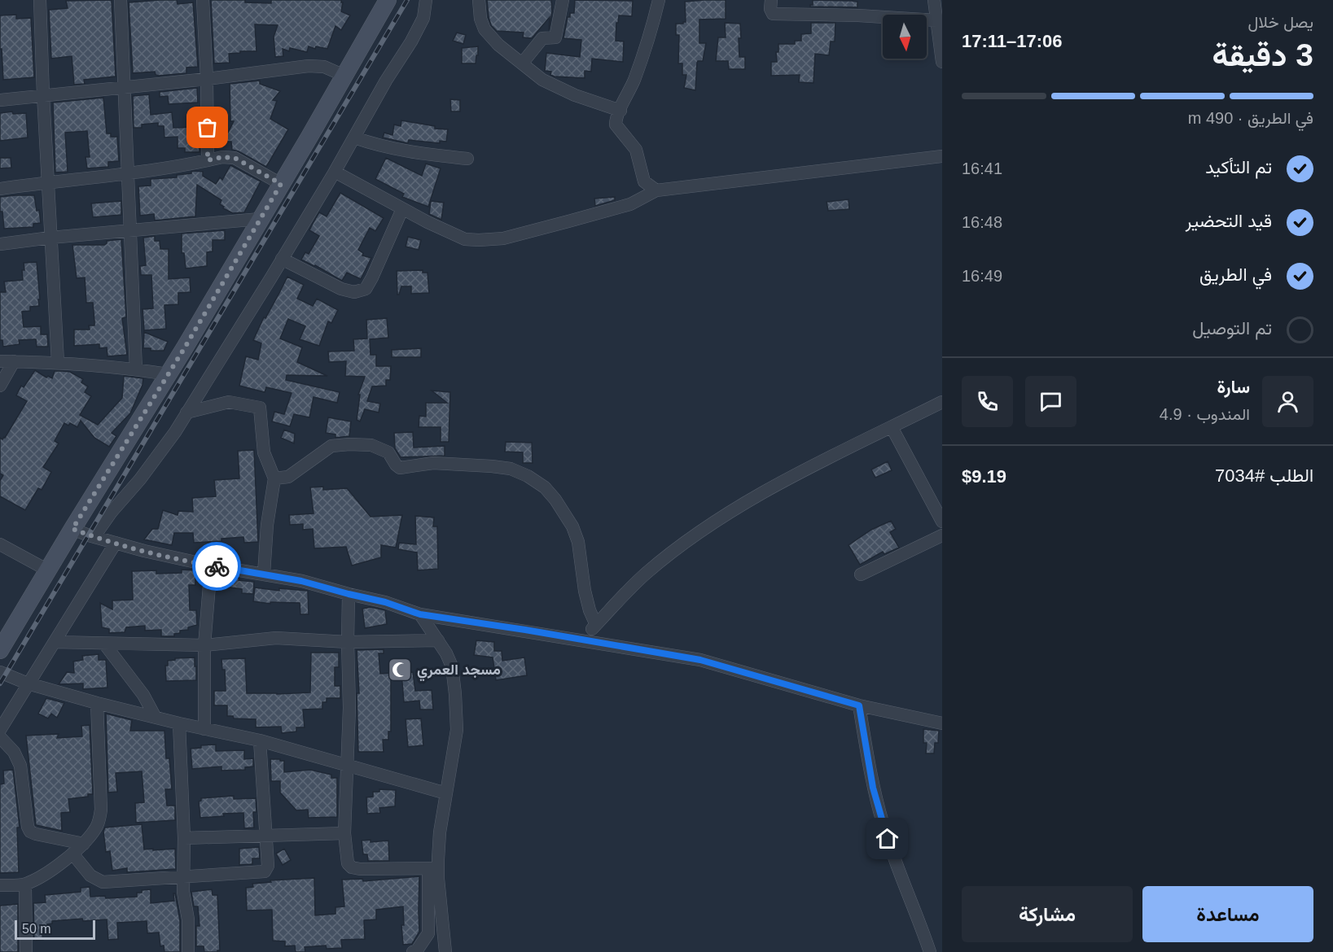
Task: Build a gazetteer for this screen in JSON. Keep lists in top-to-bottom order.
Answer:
{
  "places": {
    "mosque": ["مسجد العمري"]
  },
  "scale_bar": "50 m",
  "north": "bottom",
  "page": {
    "heading": ["3 دقيقة", "يصل خلال", "17:06–17:11"],
    "panel": [
      "سارة",
      "المندوب · 4.9",
      "الطلب #7034",
      "$9.19"
    ],
    "bar": "في الطريق · 490 m",
    "list": [
      ["تم التأكيد", "16:41"],
      ["قيد التحضير", "16:48"],
      ["في الطريق", "16:49"],
      "تم التوصيل"
    ],
    "buttons": ["مساعدة", "مشاركة"],
    "scale": "50 m"
  }
}
